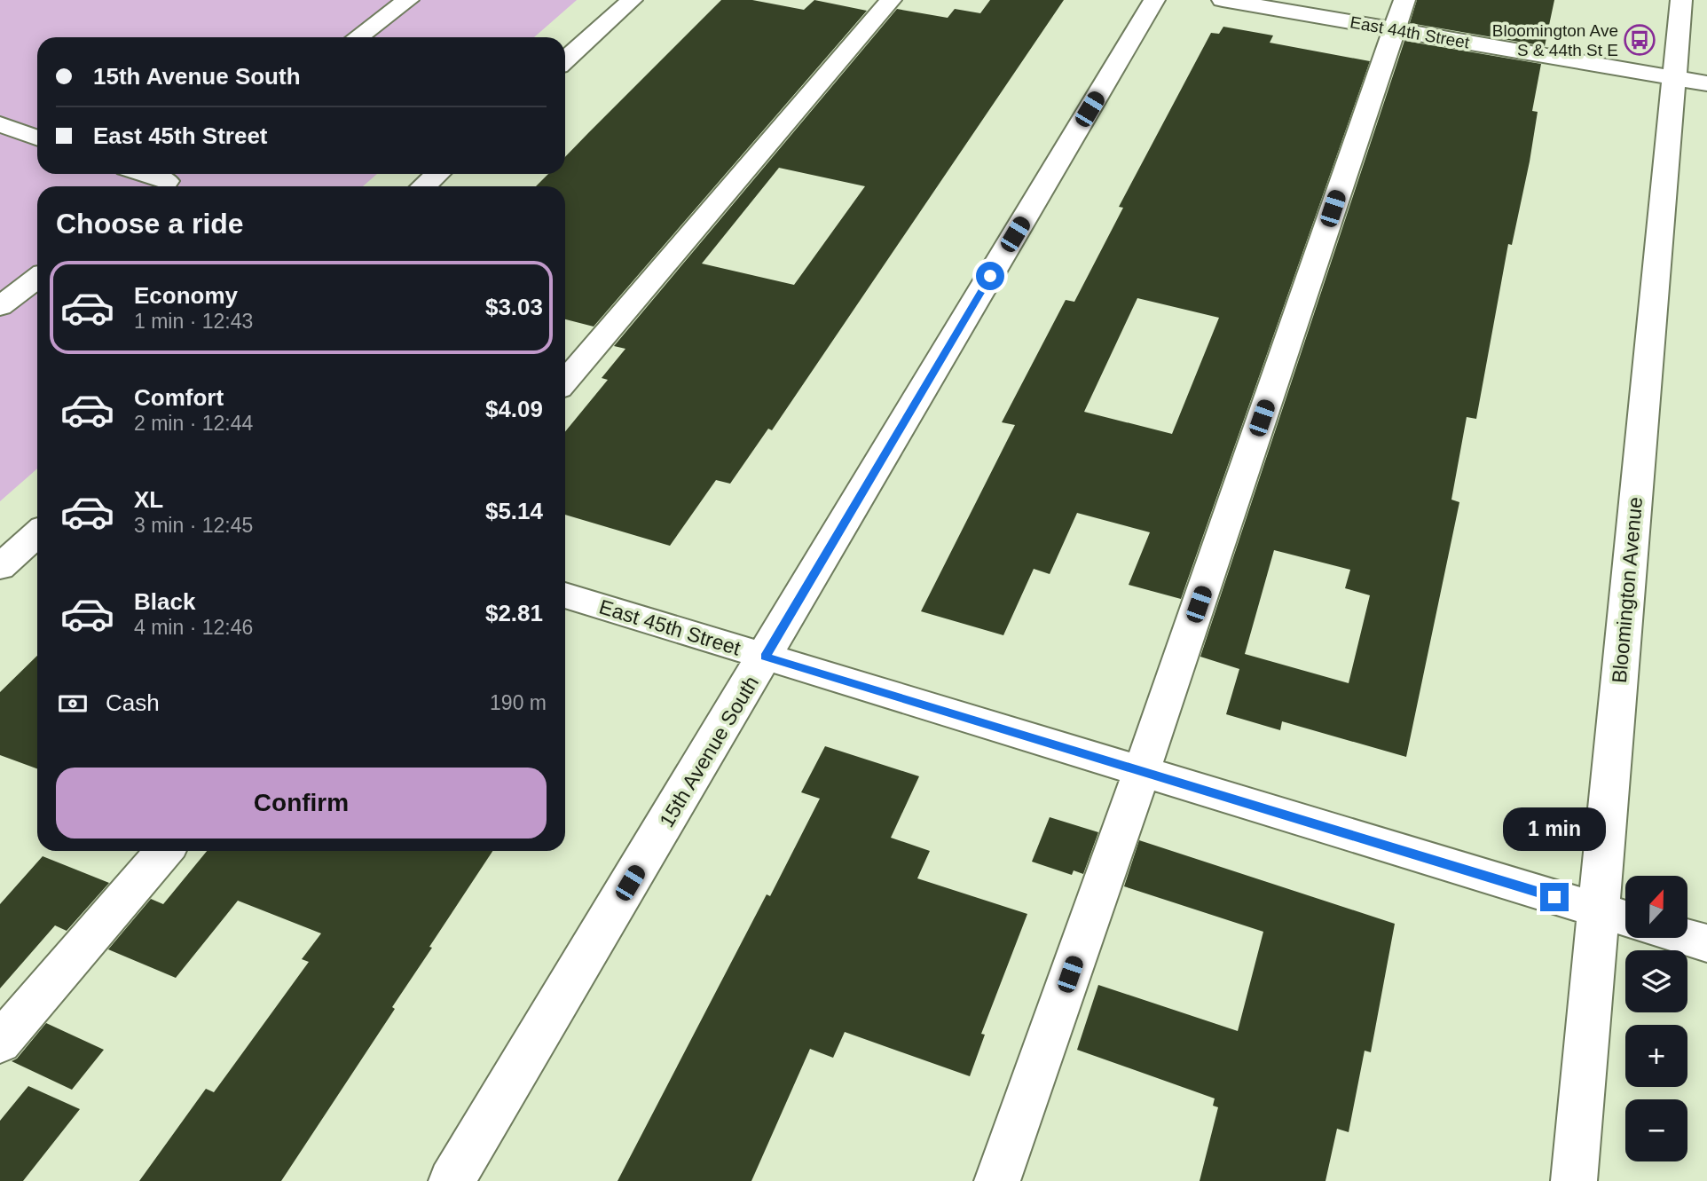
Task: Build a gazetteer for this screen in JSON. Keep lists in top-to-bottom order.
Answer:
{
  "streets": {
    "street": [
      "East 44th Street",
      "Bloomington Avenue",
      "East 45th Street",
      "15th Avenue South"
    ]
  },
  "crossings": [
    ["East 44th Street", "Bloomington Avenue"],
    ["Bloomington Avenue", "East 45th Street"],
    ["East 45th Street", "15th Avenue South"]
  ],
  "places": {
    "bus stop": ["Bloomington Ave S & 44th St E"]
  },
  "north": "top",
  "page": {
    "banner": ["15th Avenue South", "East 45th Street"],
    "heading": "Choose a ride",
    "list": [
      {
        "name": "Economy",
        "note": "1 min · 12:43",
        "value": "$3.03"
      },
      {
        "name": "Comfort",
        "note": "2 min · 12:44",
        "value": "$4.09"
      },
      {
        "name": "XL",
        "note": "3 min · 12:45",
        "value": "$5.14"
      },
      {
        "name": "Black",
        "note": "4 min · 12:46",
        "value": "$2.81"
      }
    ],
    "pay": ["Cash", "190 m"],
    "buttons": "Confirm",
    "bubble": "1 min",
    "map_buttons": ["+", "−"]
  }
}
